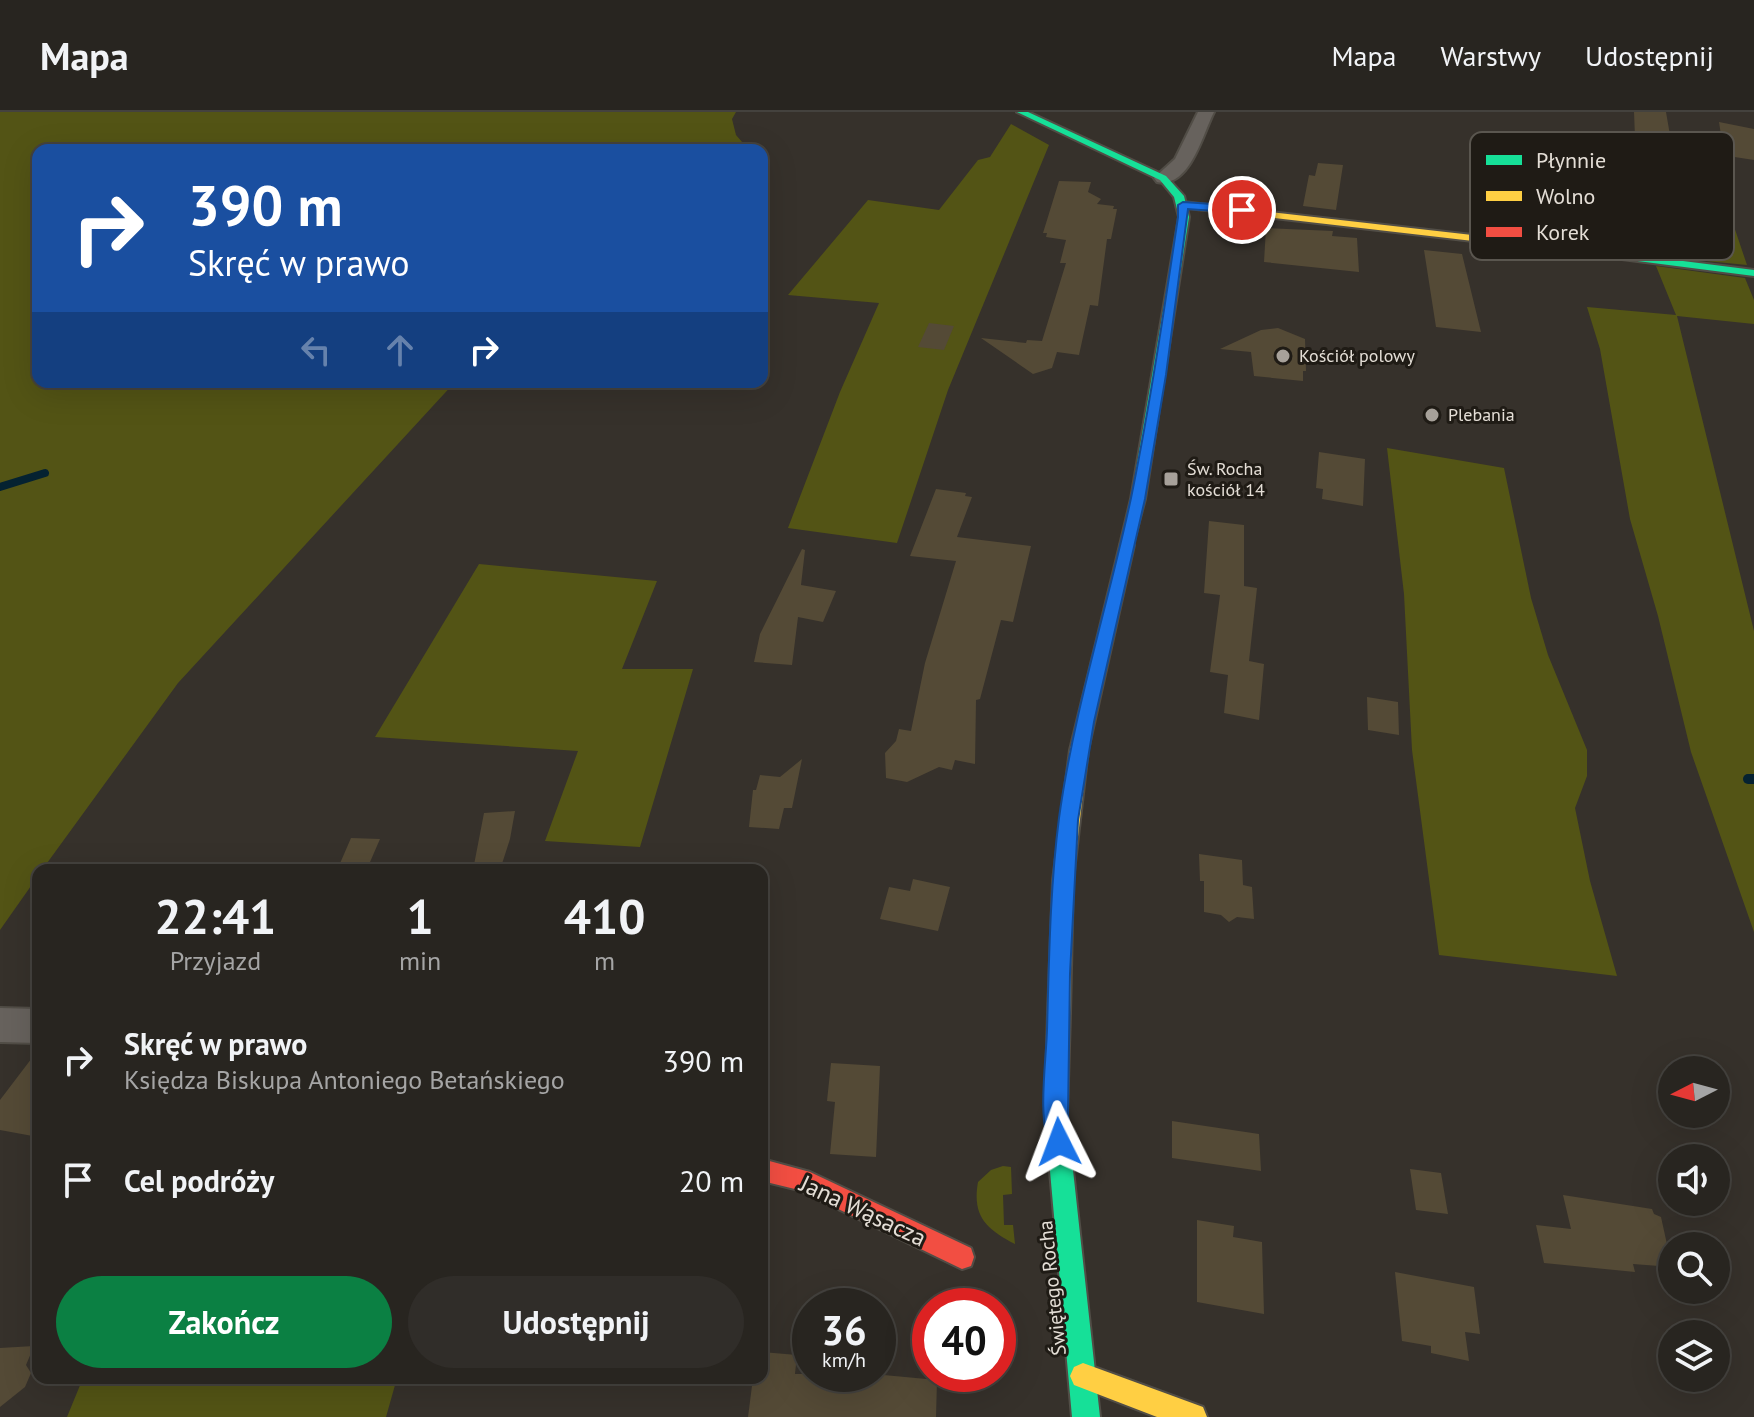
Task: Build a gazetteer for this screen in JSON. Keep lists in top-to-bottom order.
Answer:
{
  "streets": {
    "street": ["Jana Wąsacza", "Świętego Rocha"]
  },
  "places": {
    "other": ["Kościół polowy", "Plebania"],
    "transit": ["Św. Rocha kościół 14"]
  },
  "legend": ["Płynnie", "Wolno", "Korek"],
  "north": "left",
  "page": {
    "header": "Mapa",
    "nav": ["Mapa", "Warstwy", "Udostępnij"],
    "turn": ["390 m", "Skręć w prawo"],
    "eta": [
      "22:41",
      "Przyjazd",
      "1",
      "min",
      "410",
      "m"
    ],
    "list": [
      {
        "name": "Skręć w prawo",
        "note": "Księdza Biskupa Antoniego Betańskiego",
        "value": "390 m"
      },
      {
        "name": "Cel podróży",
        "value": "20 m"
      }
    ],
    "buttons": ["Zakończ", "Udostępnij"],
    "speed": "36 km/h",
    "limit": "40"
  }
}
